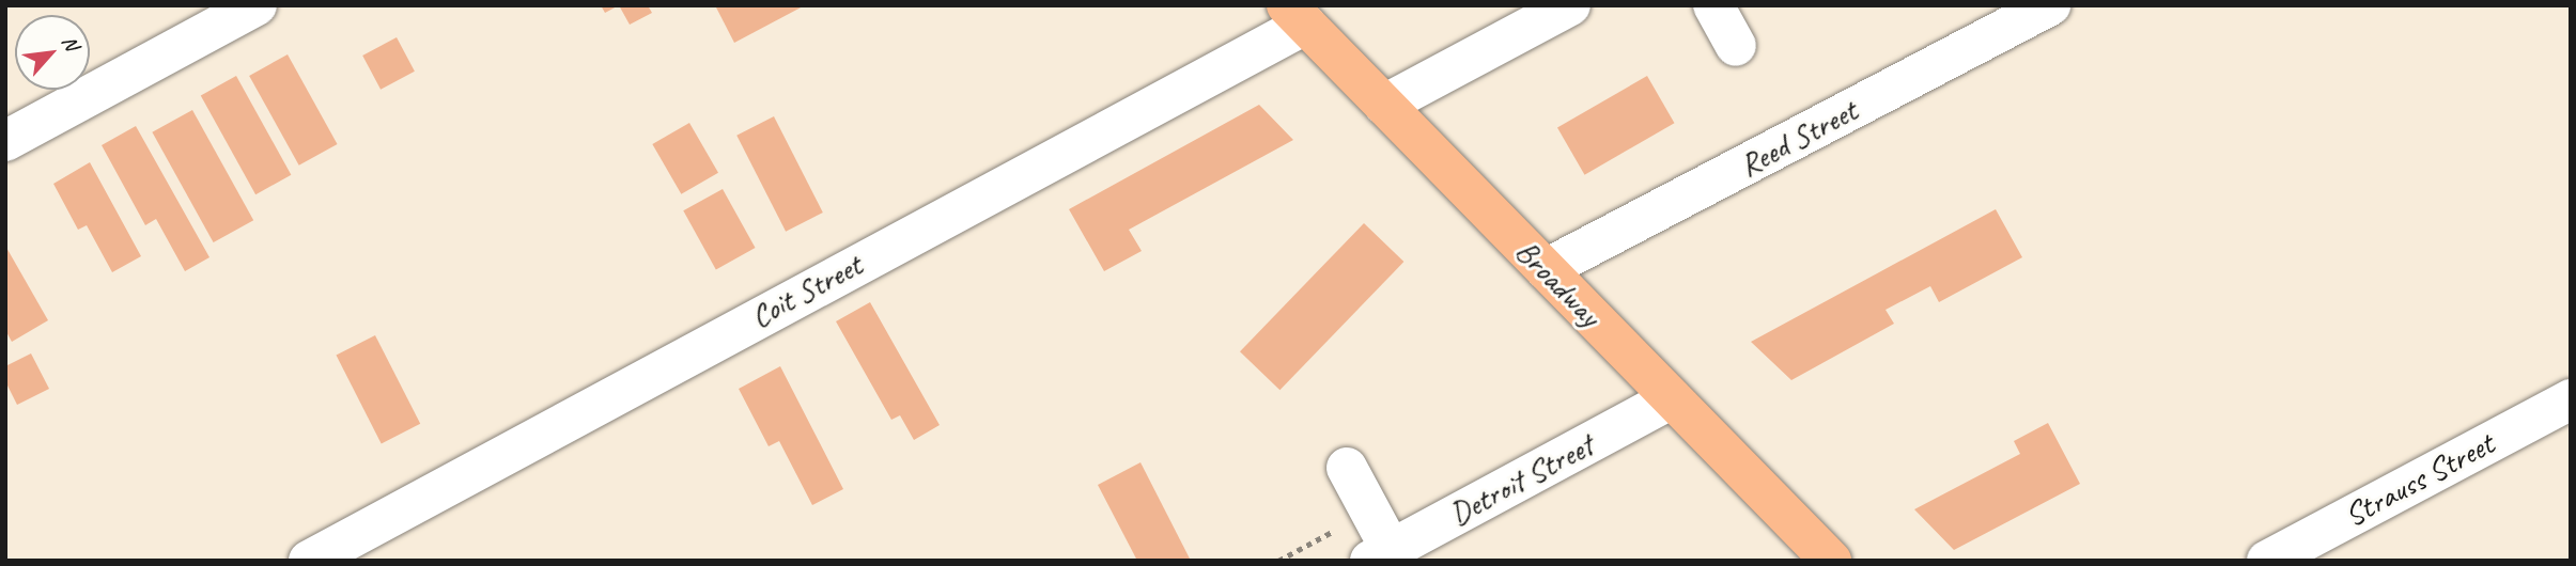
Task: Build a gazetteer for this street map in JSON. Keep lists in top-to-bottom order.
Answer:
{
  "streets": {
    "main road": ["Broadway"],
    "street": [
      "Reed Street",
      "Coit Street",
      "Detroit Street",
      "Strauss Street"
    ]
  },
  "crossings": [
    ["Reed Street", "Broadway"],
    ["Broadway", "Coit Street"],
    ["Broadway", "Detroit Street"]
  ],
  "north": "top right"
}
